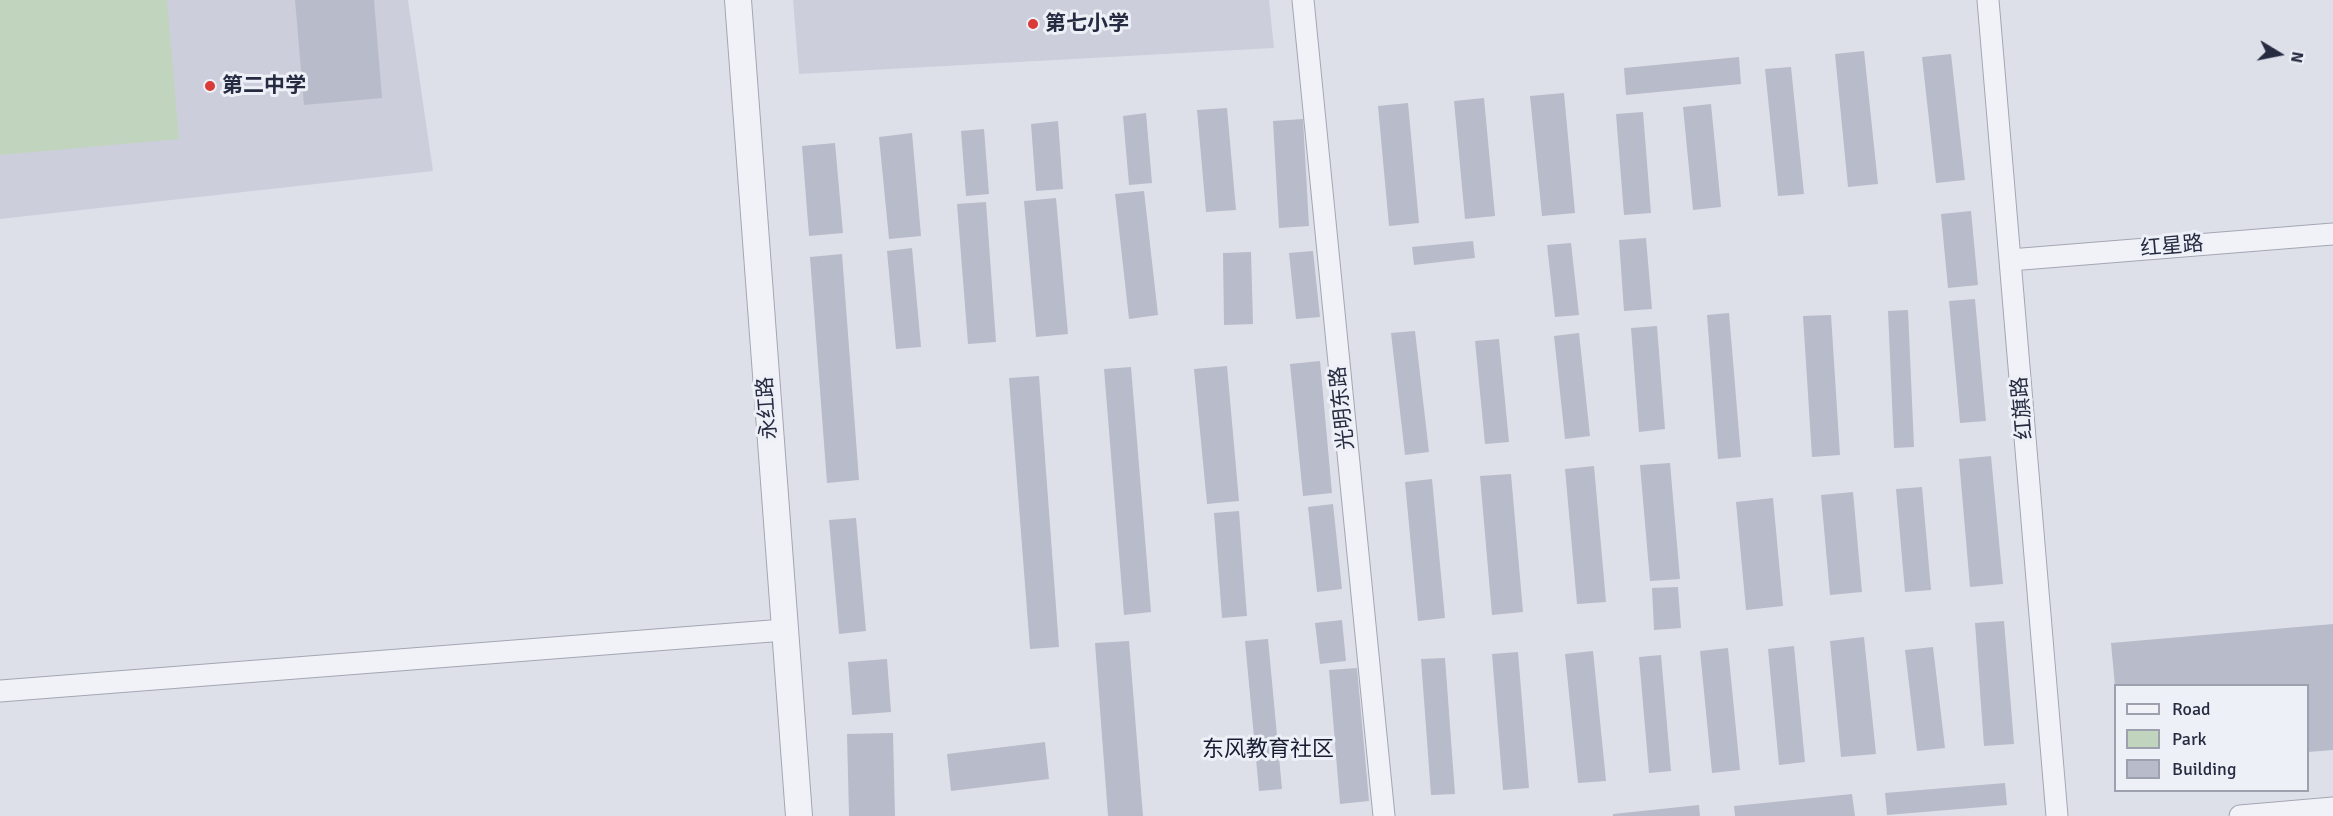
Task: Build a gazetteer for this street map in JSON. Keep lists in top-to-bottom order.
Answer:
{
  "streets": {
    "street": [
      "红星路",
      "永红路",
      "光明东路",
      "红旗路"
    ]
  },
  "crossings": [
    ["红星路", "红旗路"]
  ],
  "districts": ["东风教育社区"],
  "places": ["第七小学", "第二中学"],
  "legend": ["Road", "Park", "Building"],
  "north": "right"
}
